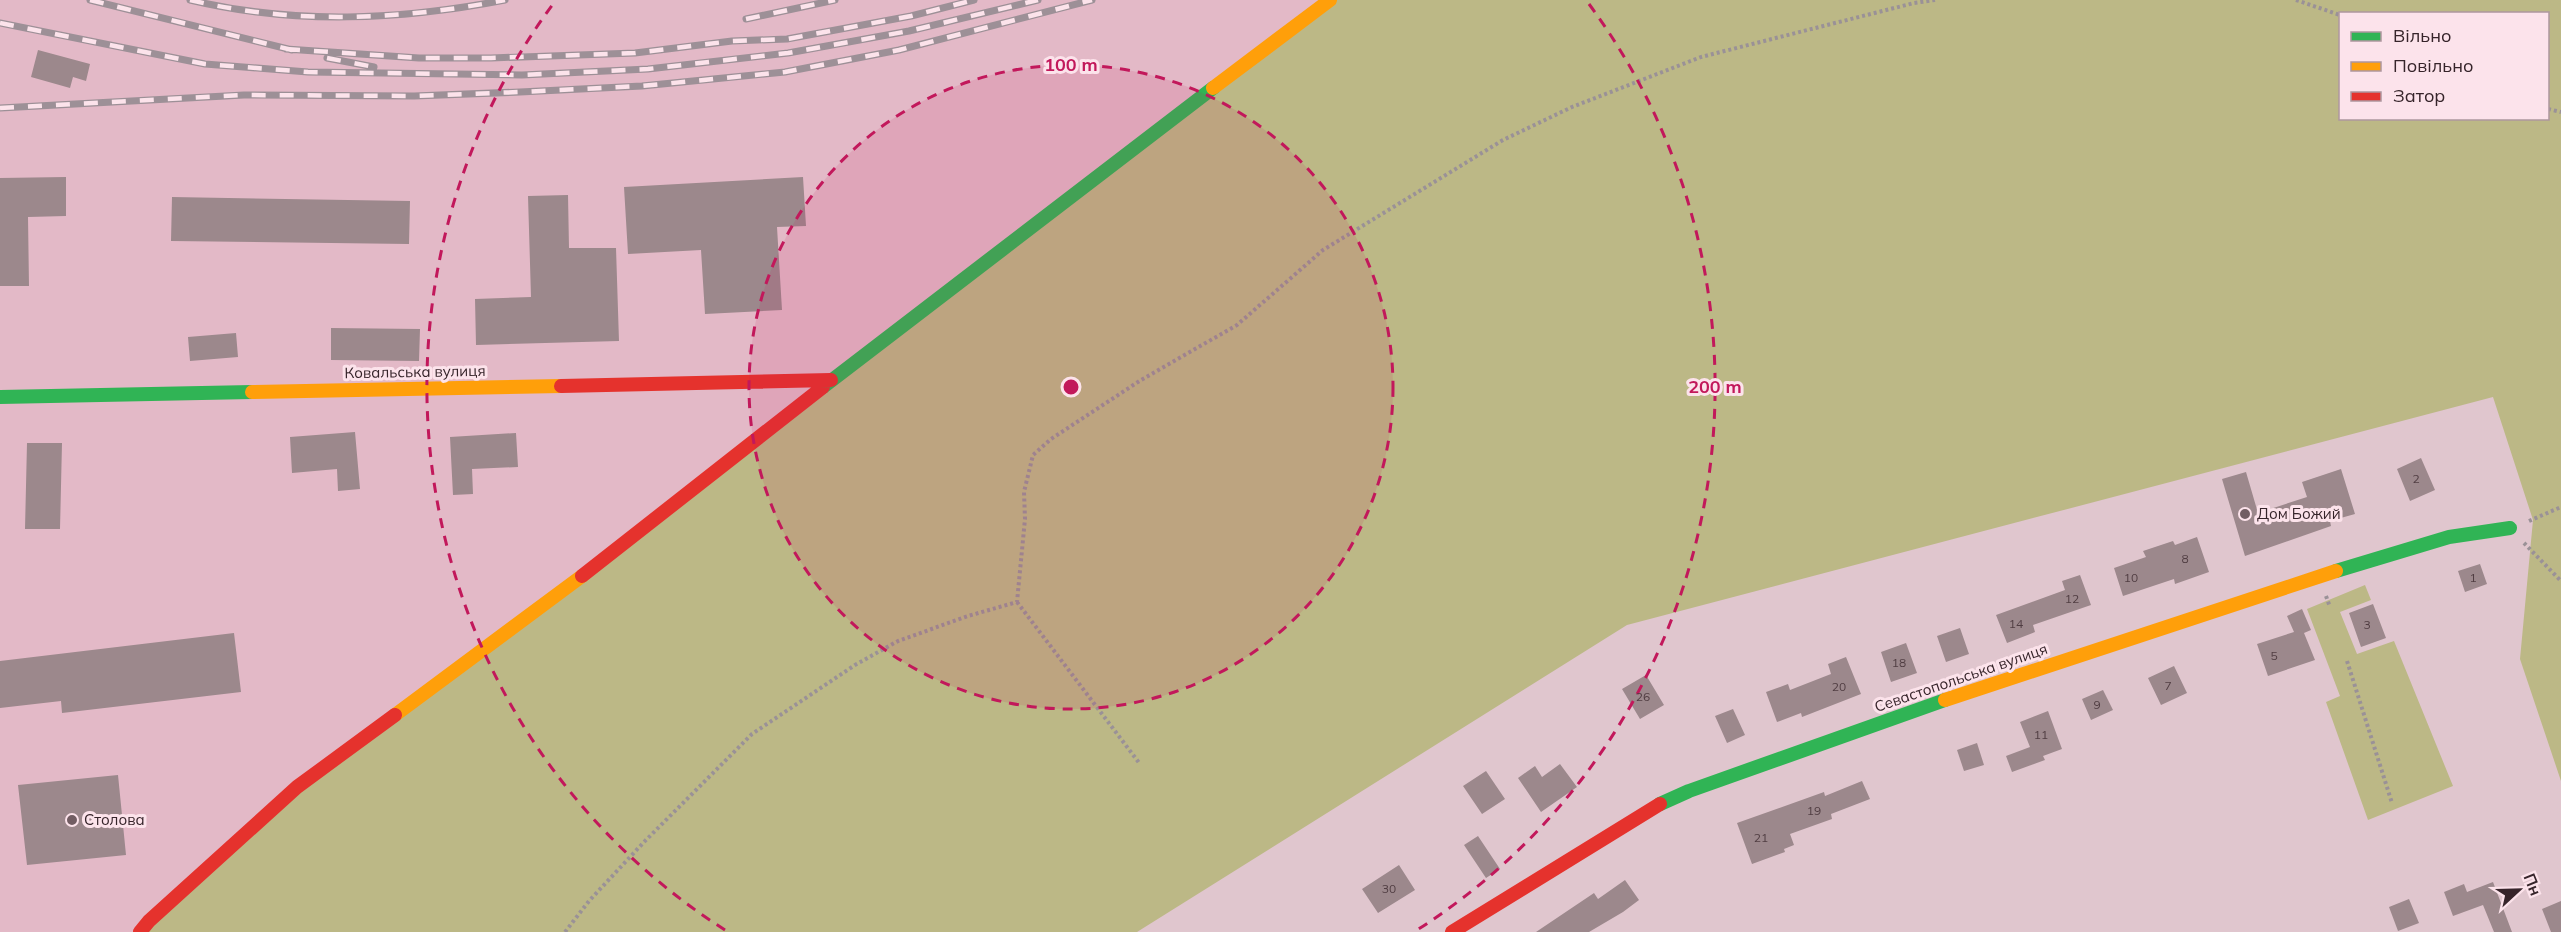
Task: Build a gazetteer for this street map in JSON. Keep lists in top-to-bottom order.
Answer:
{
  "streets": {
    "street": ["Ковальська вулиця", "Севастопольська вулиця"]
  },
  "places": ["Дом Божий", "Столова"],
  "house_numbers": [
    "2",
    "8",
    "10",
    "1",
    "12",
    "14",
    "3",
    "5",
    "18",
    "7",
    "20",
    "26",
    "9",
    "11",
    "19",
    "21",
    "30"
  ],
  "legend": ["Вільно", "Повільно", "Затор"],
  "north": "right",
  "rings": ["100 m", "200 m"]
}
